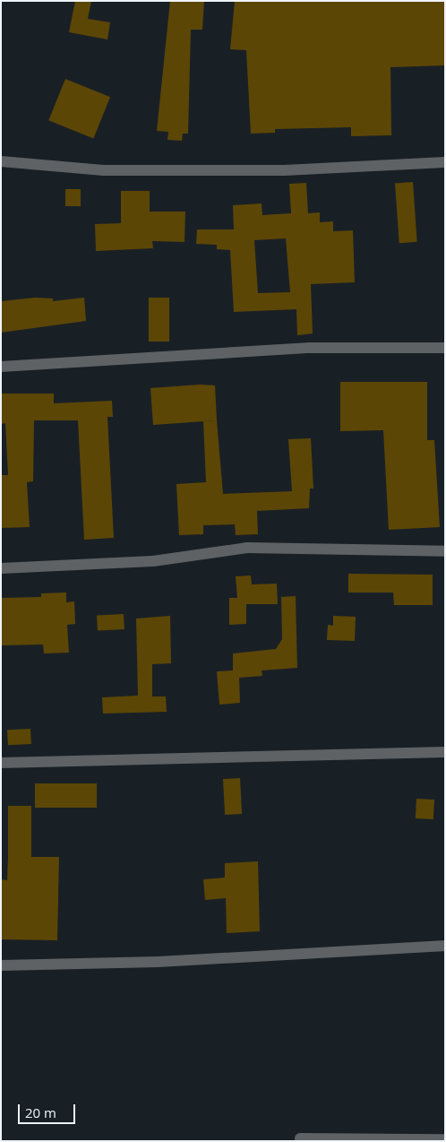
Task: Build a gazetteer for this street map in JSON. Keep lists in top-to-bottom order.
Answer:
{
  "scale_bar": "20 m"
}
